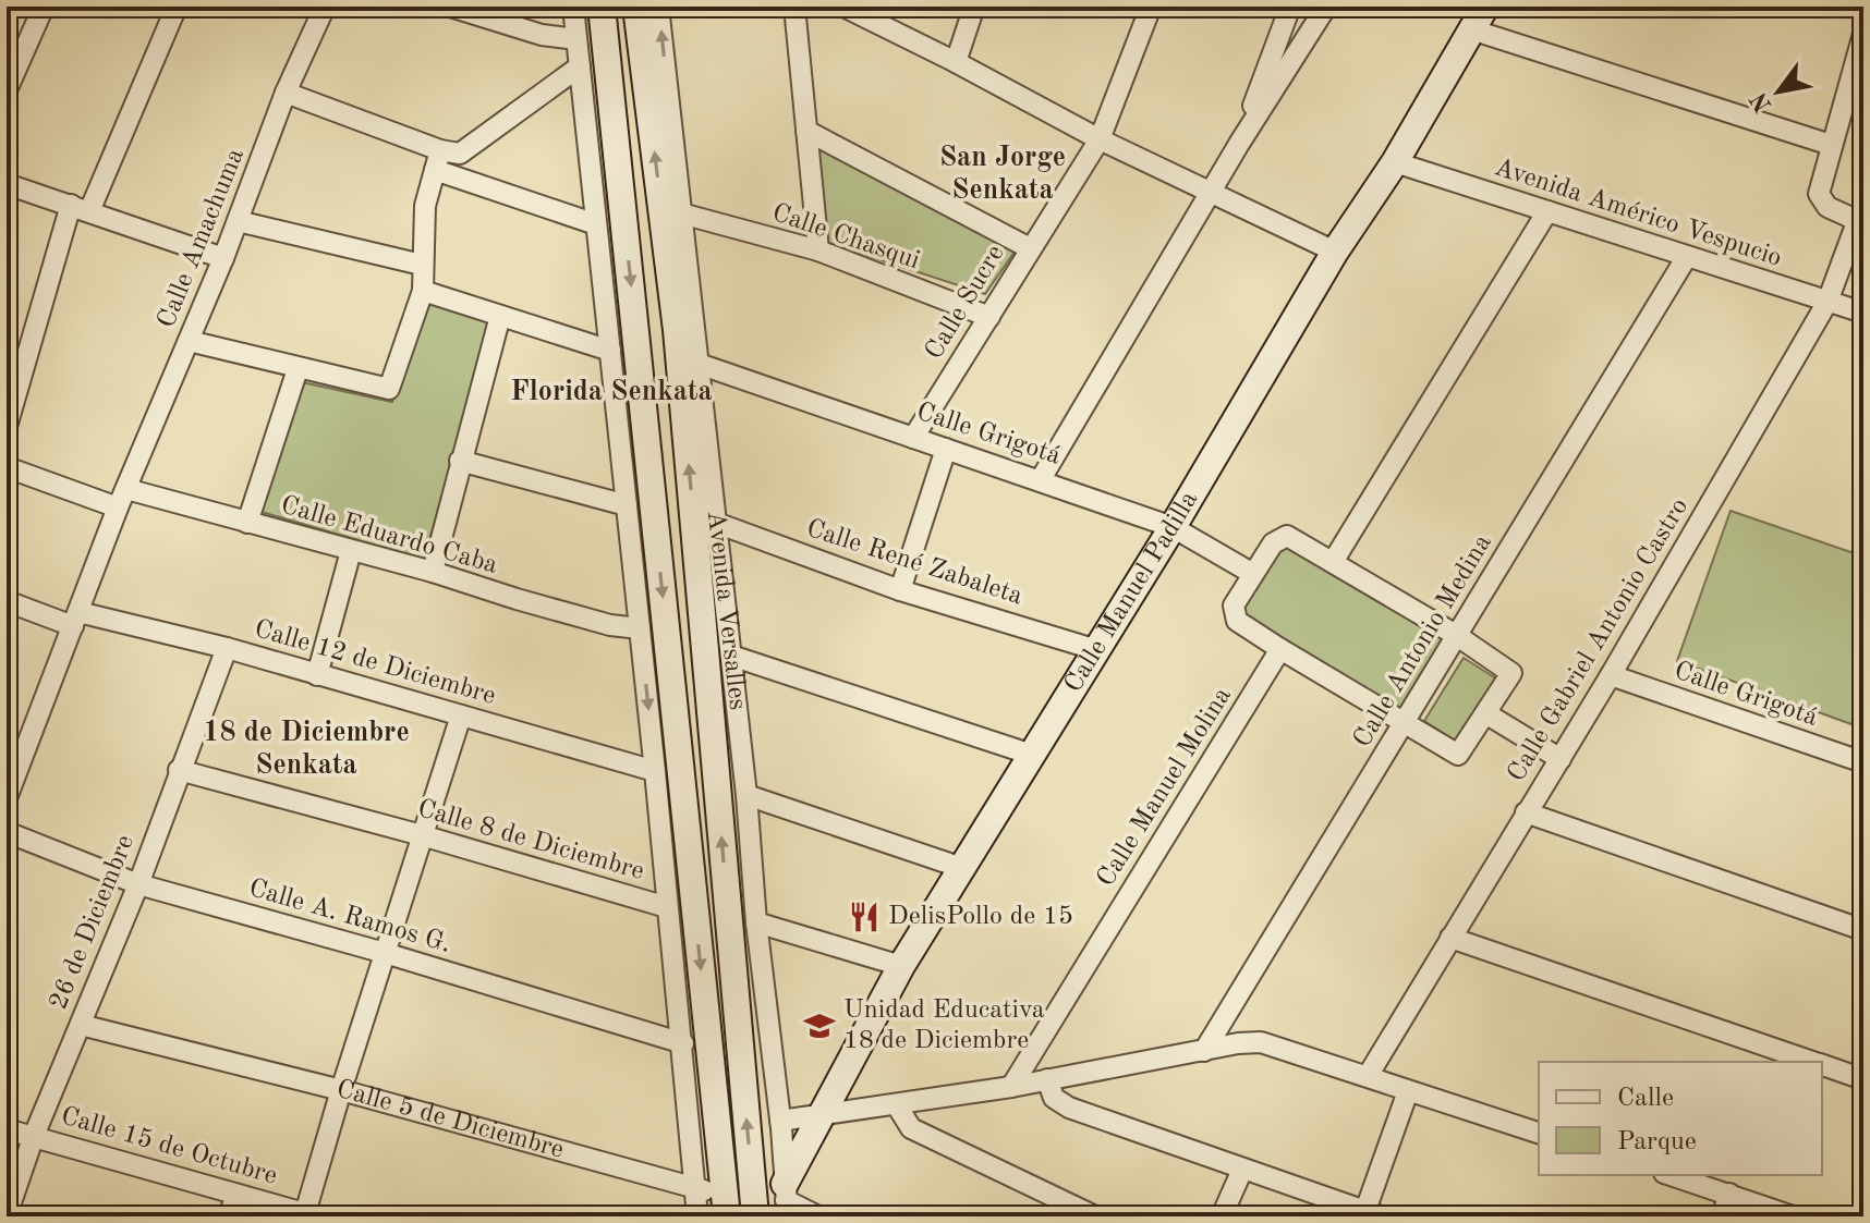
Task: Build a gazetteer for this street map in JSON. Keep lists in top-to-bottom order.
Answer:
{
  "streets": {
    "street": [
      "Avenida Américo Vespucio",
      "Calle Chasqui",
      "Calle Amachuma",
      "Calle Sucre",
      "Calle Grigotá",
      "Calle Eduardo Caba",
      "Calle René Zabaleta",
      "Calle Manuel Padilla",
      "Avenida Versalles",
      "Calle Gabriel Antonio Castro",
      "Calle Antonio Medina",
      "Calle 12 de Diciembre",
      "Calle Manuel Molina",
      "Calle 8 de Diciembre",
      "Calle A. Ramos G.",
      "26 de Diciembre",
      "Calle 5 de Diciembre",
      "Calle 15 de Octubre"
    ]
  },
  "crossings": [
    ["Avenida Américo Vespucio", "Calle Manuel Padilla"],
    ["Avenida Américo Vespucio", "Calle Gabriel Antonio Castro"],
    ["Avenida Américo Vespucio", "Calle Antonio Medina"],
    ["Calle Chasqui", "Calle Sucre"],
    ["Calle Chasqui", "Avenida Versalles"],
    ["Calle Amachuma", "Calle Eduardo Caba"],
    ["Calle Amachuma", "Calle 12 de Diciembre"],
    ["Calle Sucre", "Calle Grigotá"],
    ["Calle Grigotá", "Calle Manuel Padilla"],
    ["Calle Grigotá", "Avenida Versalles"],
    ["Calle Grigotá", "Calle Gabriel Antonio Castro"],
    ["Calle René Zabaleta", "Calle Manuel Padilla"],
    ["Calle René Zabaleta", "Avenida Versalles"],
    ["Calle Manuel Padilla", "Avenida Versalles"],
    ["Calle Manuel Padilla", "Calle 5 de Diciembre"],
    ["Avenida Versalles", "Calle 5 de Diciembre"],
    ["Calle 12 de Diciembre", "26 de Diciembre"],
    ["Calle 8 de Diciembre", "26 de Diciembre"],
    ["Calle A. Ramos G.", "26 de Diciembre"],
    ["26 de Diciembre", "Calle 5 de Diciembre"],
    ["26 de Diciembre", "Calle 15 de Octubre"]
  ],
  "districts": ["San Jorge Senkata", "Florida Senkata", "18 de Diciembre Senkata"],
  "places": {
    "restaurant": ["DelisPollo de 15"],
    "school or university": ["Unidad Educativa 18 de Diciembre"]
  },
  "legend": ["Calle", "Parque"],
  "north": "bottom left"
}
